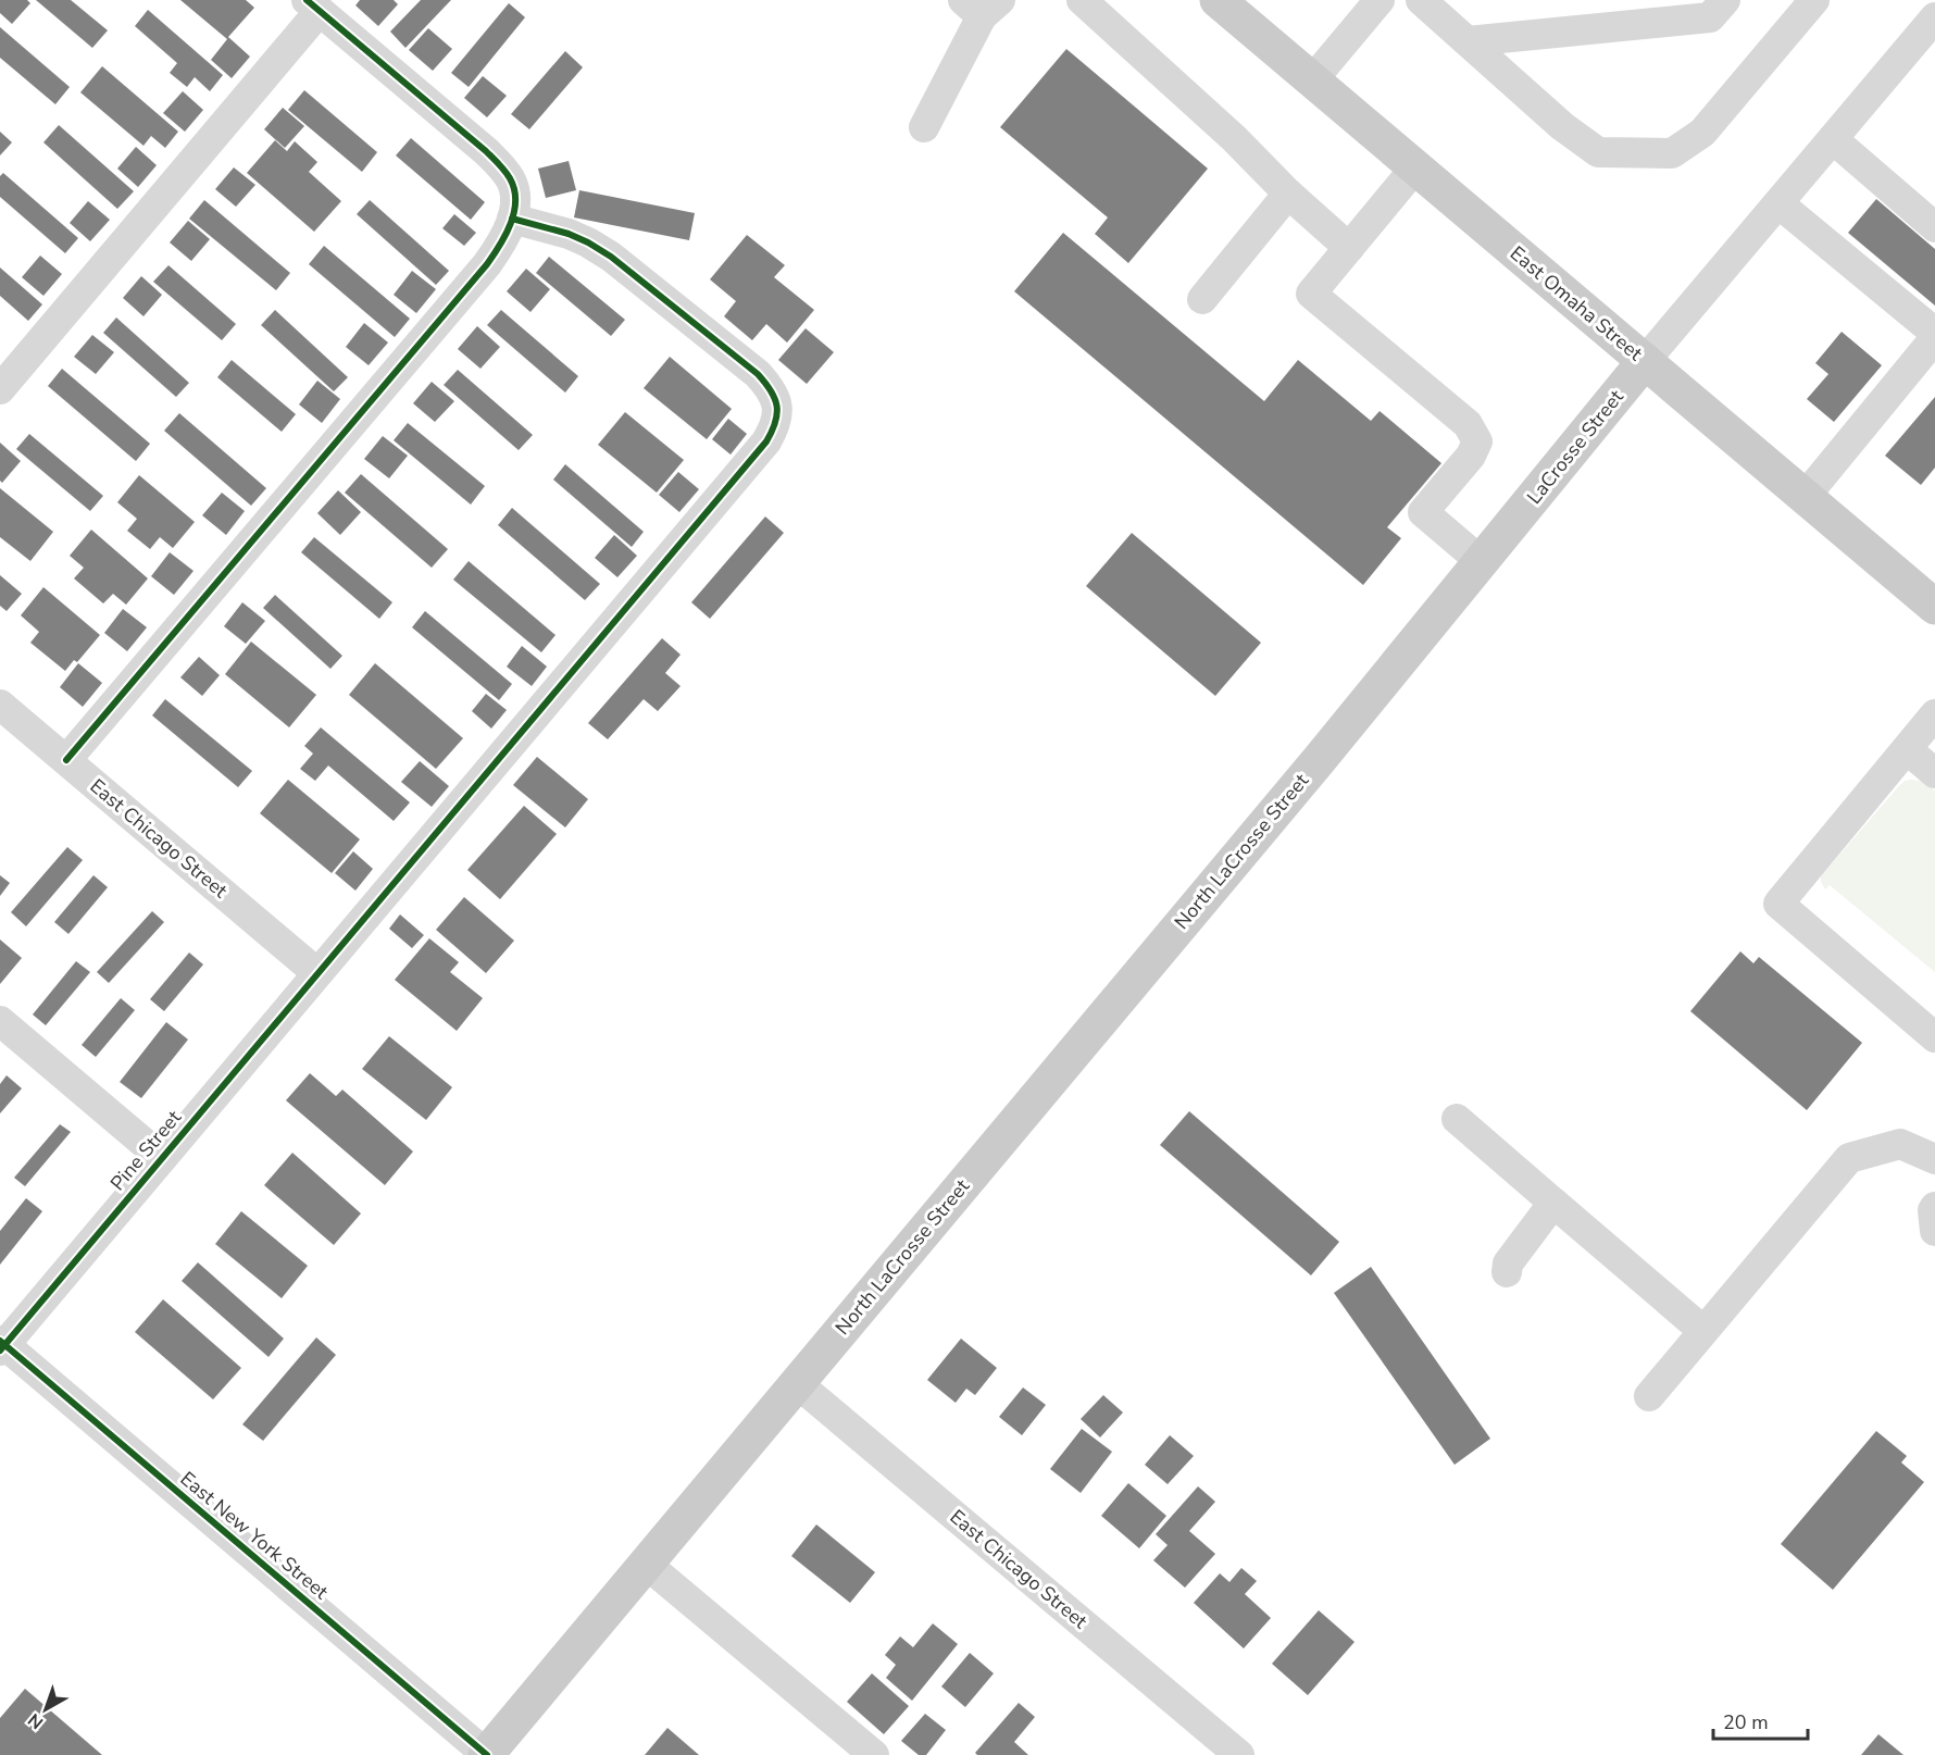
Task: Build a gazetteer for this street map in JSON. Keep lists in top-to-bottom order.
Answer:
{
  "streets": {
    "main road": ["East Omaha Street", "LaCrosse Street", "North LaCrosse Street"],
    "street": ["East Chicago Street", "Pine Street", "East New York Street"]
  },
  "crossings": [
    ["East Omaha Street", "LaCrosse Street"],
    ["LaCrosse Street", "North LaCrosse Street"],
    ["East Chicago Street", "North LaCrosse Street"],
    ["East Chicago Street", "Pine Street"],
    ["North LaCrosse Street", "East New York Street"],
    ["Pine Street", "East New York Street"]
  ],
  "scale_bar": "20 m",
  "north": "bottom left"
}
